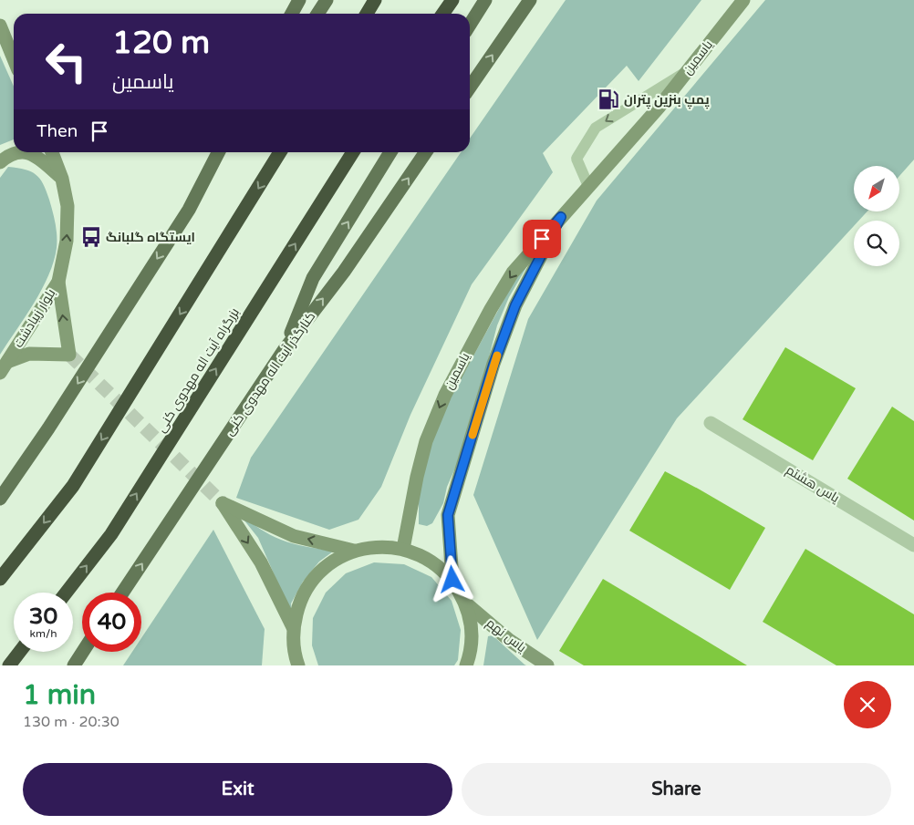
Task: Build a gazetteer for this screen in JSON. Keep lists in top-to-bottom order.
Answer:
{
  "streets": {
    "highway": ["بزرگراه آیت اله مهدوی کنی"],
    "main road": ["کنارگذر آیت اله مهدوی کنی"],
    "street": [
      "یاسمین",
      "بلوار زیبادشت",
      "یاس هشتم",
      "یاس نهم"
    ]
  },
  "one_way": ["بلوار زیبادشت"],
  "places": {
    "fuel station": ["پمپ بنزین پتران"],
    "bus stop": ["ایستگاه گلبانگ"]
  },
  "north": "bottom left",
  "page": {
    "turn": ["120 m", "یاسمین"],
    "then": "Then",
    "speed": "30 km/h",
    "limit": "40",
    "heading": ["1 min", "130 m · 20:30"],
    "buttons": ["Exit", "Share"]
  }
}
